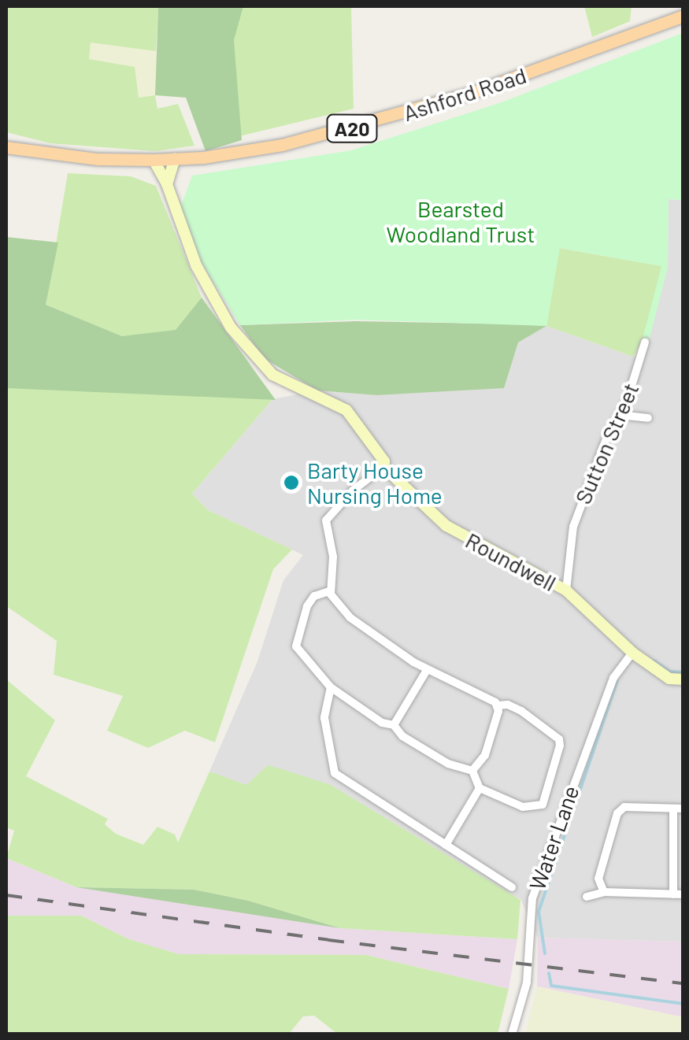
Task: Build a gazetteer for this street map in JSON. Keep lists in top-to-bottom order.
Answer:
{
  "streets": {
    "main road": ["Ashford Road", "A20"],
    "street": ["Sutton Street", "Roundwell", "Water Lane"]
  },
  "crossings": [
    ["Ashford Road", "Roundwell"],
    ["Sutton Street", "Roundwell"],
    ["Roundwell", "Water Lane"]
  ],
  "parks": ["Bearsted Woodland Trust"],
  "places": ["Barty House Nursing Home"]
}
